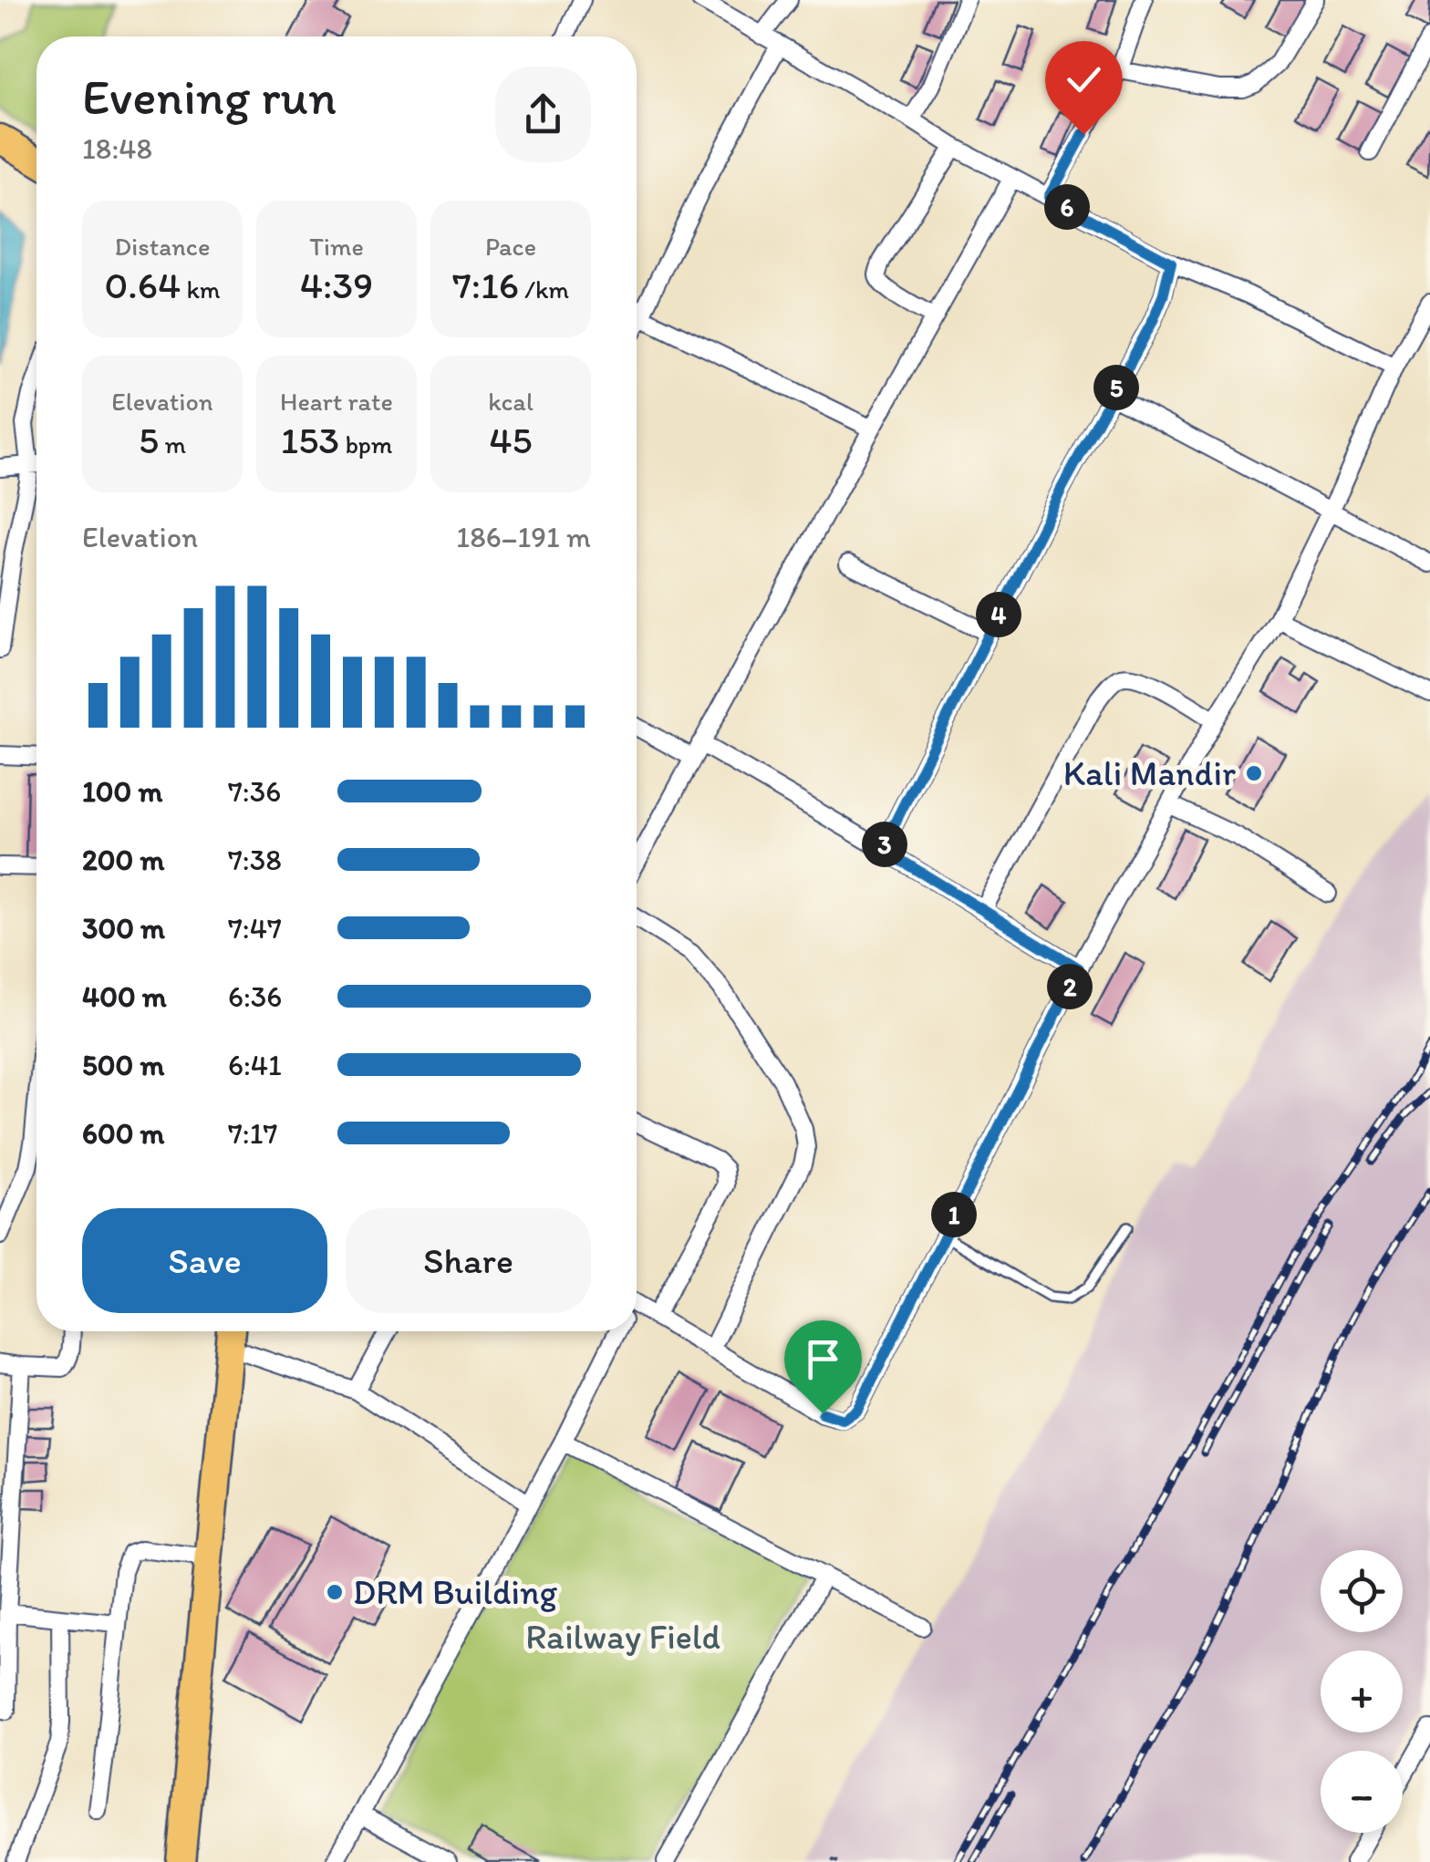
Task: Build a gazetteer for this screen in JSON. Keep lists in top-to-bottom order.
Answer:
{
  "parks": ["Railway Field"],
  "places": ["Kali Mandir", "DRM Building"],
  "page": {
    "heading": ["Evening run", "18:48"],
    "pins": [
      "6",
      "5",
      "4",
      "3",
      "2",
      "1"
    ],
    "stats": [
      ["Distance", "0.64 km"],
      ["Time", "4:39"],
      ["Pace", "7:16 /km"],
      ["Elevation", "5 m"],
      ["Heart rate", "153 bpm"],
      ["kcal", "45"]
    ],
    "chart": ["Elevation", "186–191 m"],
    "list": [
      {
        "name": "100 m",
        "note": "7:36"
      },
      {
        "name": "200 m",
        "note": "7:38"
      },
      {
        "name": "300 m",
        "note": "7:47"
      },
      {
        "name": "400 m",
        "note": "6:36"
      },
      {
        "name": "500 m",
        "note": "6:41"
      },
      {
        "name": "600 m",
        "note": "7:17"
      }
    ],
    "buttons": ["Save", "Share"],
    "map_buttons": ["+", "−"]
  }
}
